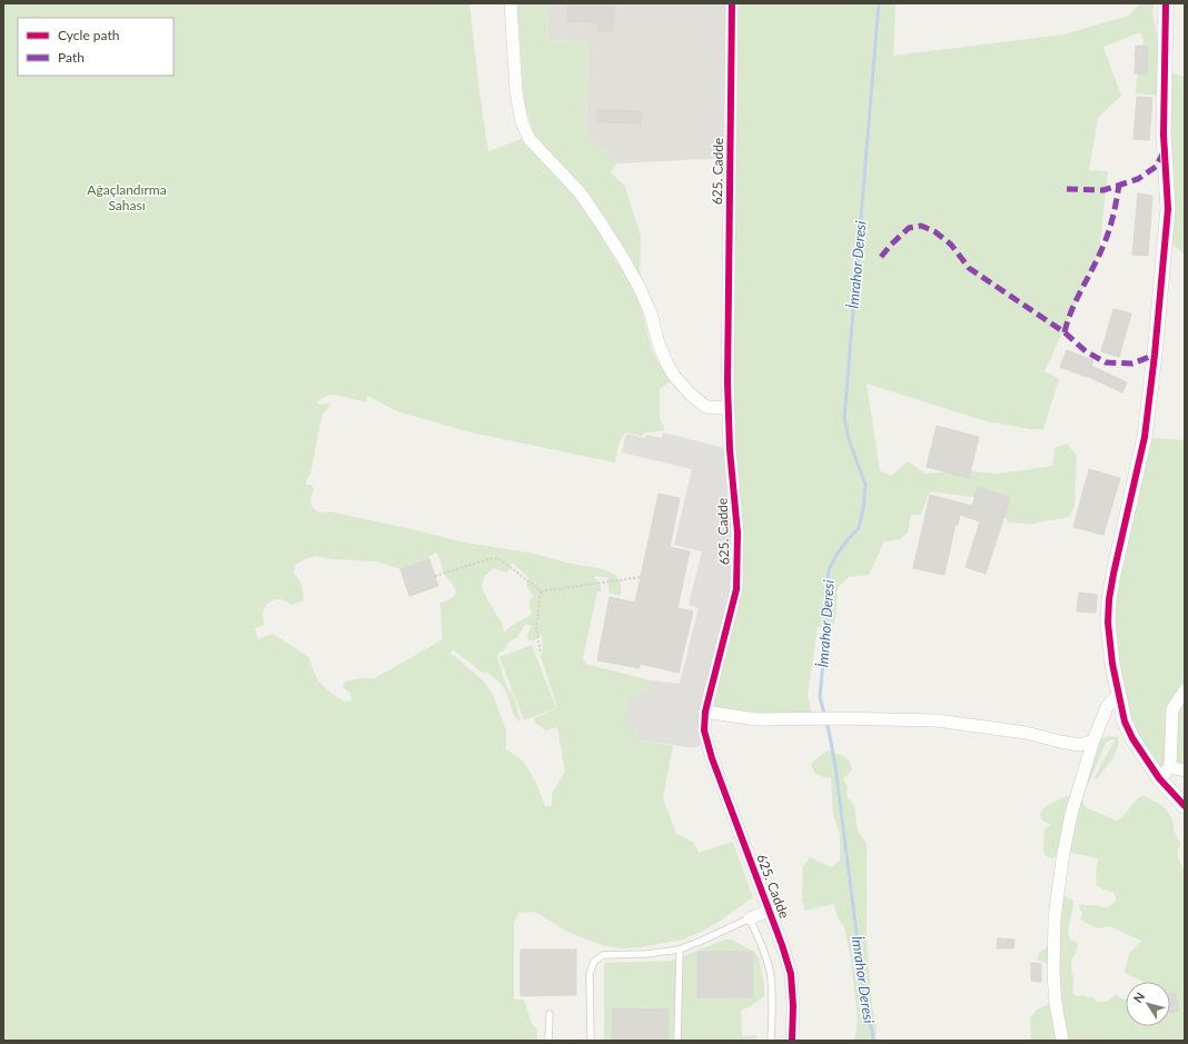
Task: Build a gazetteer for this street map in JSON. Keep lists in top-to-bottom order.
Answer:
{
  "streets": {
    "street": ["625. Cadde"]
  },
  "water": ["İmrahor Deresi"],
  "parks": ["Ağaçlandırma Sahası"],
  "legend": ["Cycle path", "Path"],
  "north": "top left"
}
